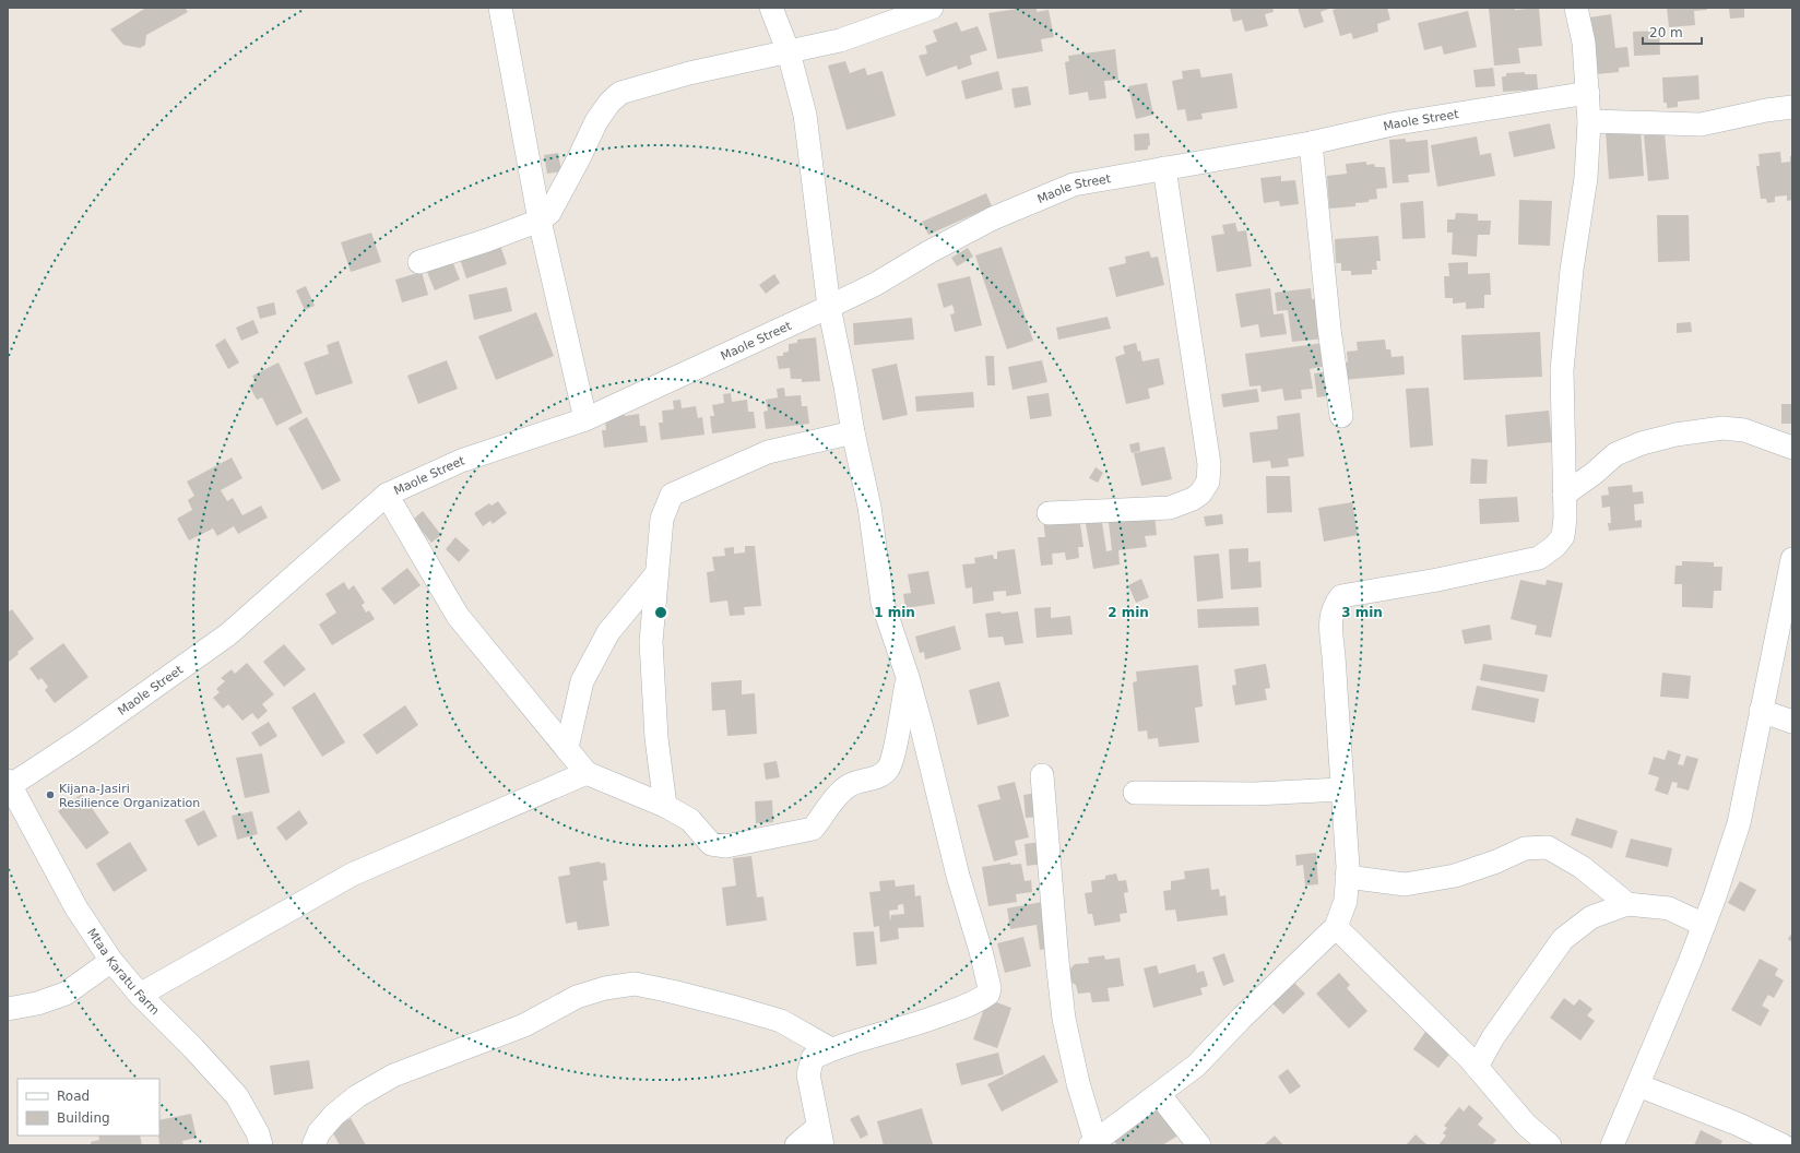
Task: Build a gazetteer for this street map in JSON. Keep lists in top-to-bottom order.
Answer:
{
  "streets": {
    "street": ["Maole Street", "Mtaa Karatu Farm"]
  },
  "crossings": [
    ["Maole Street", "Mtaa Karatu Farm"]
  ],
  "places": ["Kijana-Jasiri Resilience Organization"],
  "legend": ["Road", "Building"],
  "scale_bar": "20 m",
  "rings": ["1 min", "2 min", "3 min"]
}
